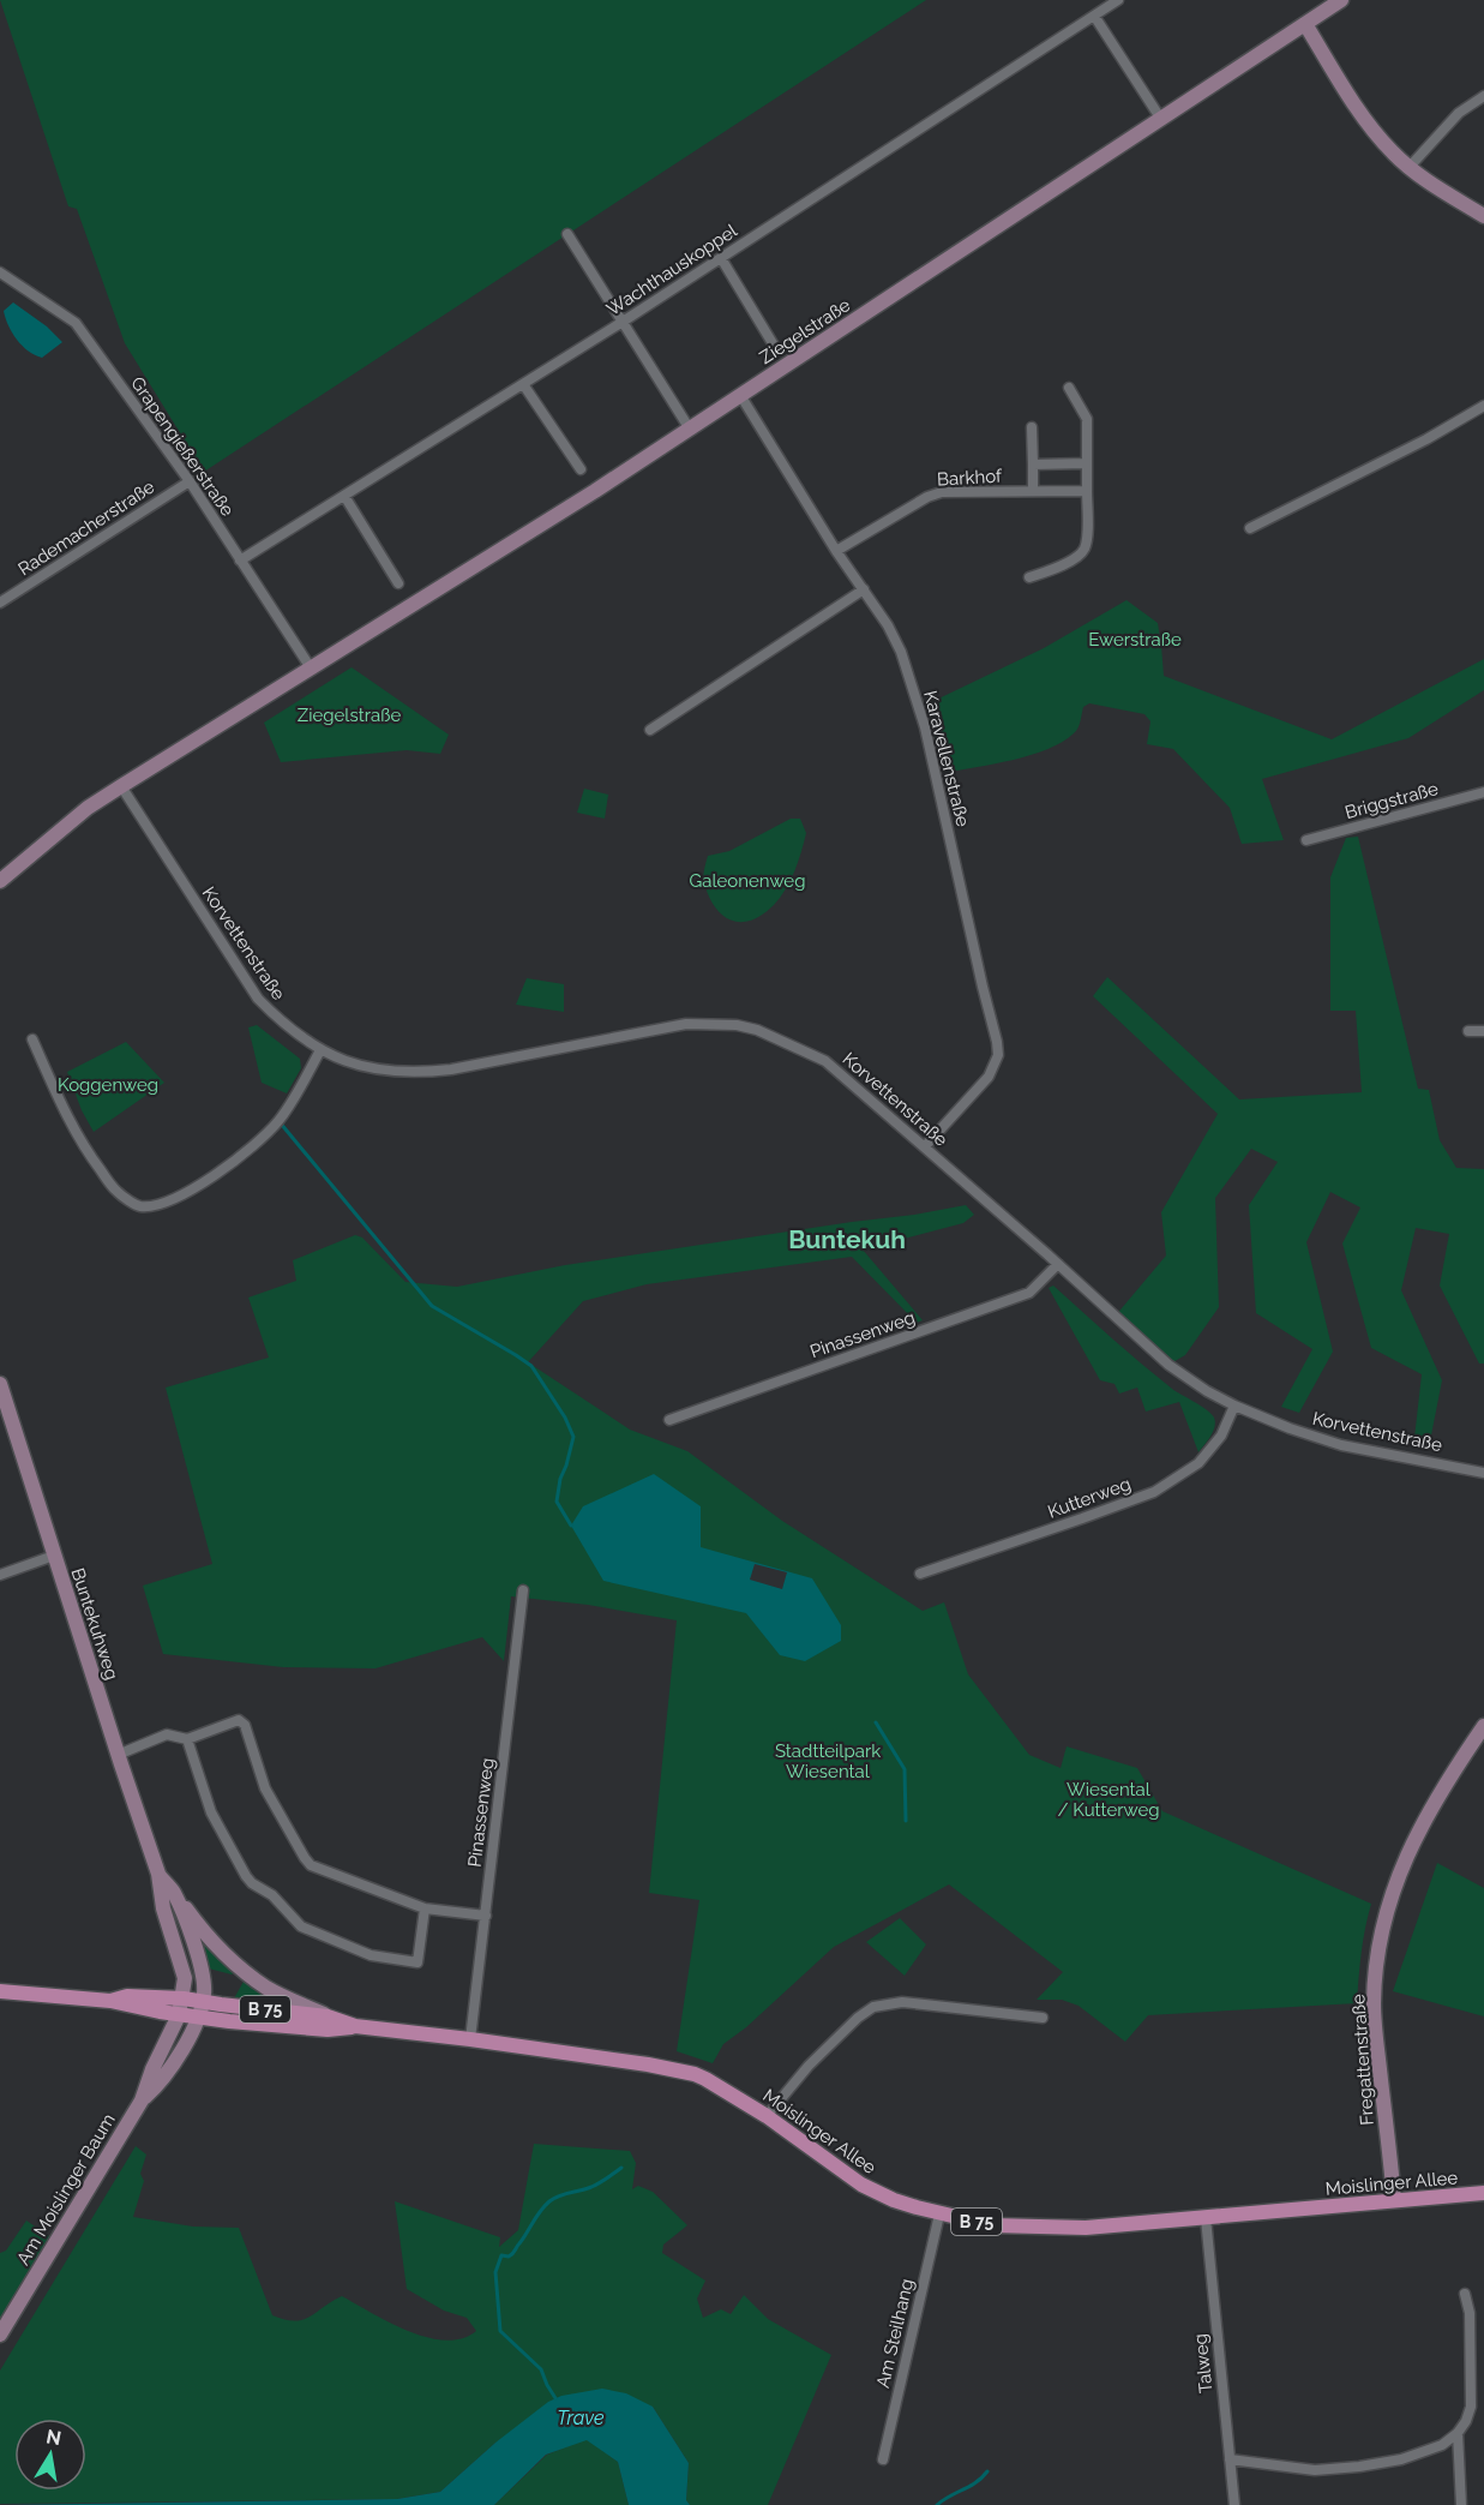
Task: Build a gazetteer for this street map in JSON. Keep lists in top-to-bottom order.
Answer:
{
  "streets": {
    "main road": [
      "Ziegelstraße",
      "Buntekuhweg",
      "B 75",
      "Fregattenstraße",
      "Moislinger Allee",
      "Am Moislinger Baum"
    ],
    "street": [
      "Wachthauskoppel",
      "Grapengießerstraße",
      "Barkhof",
      "Rademacherstraße",
      "Karavellenstraße",
      "Briggstraße",
      "Korvettenstraße",
      "Pinassenweg",
      "Kutterweg",
      "Am Steilhang",
      "Talweg"
    ]
  },
  "crossings": [
    ["Wachthauskoppel", "Grapengießerstraße"],
    ["Ziegelstraße", "Grapengießerstraße"],
    ["Ziegelstraße", "Karavellenstraße"],
    ["Ziegelstraße", "Korvettenstraße"],
    ["Grapengießerstraße", "Rademacherstraße"],
    ["Barkhof", "Karavellenstraße"],
    ["Karavellenstraße", "Korvettenstraße"],
    ["Korvettenstraße", "Pinassenweg"],
    ["Korvettenstraße", "Kutterweg"],
    ["Pinassenweg", "Moislinger Allee"],
    ["Buntekuhweg", "B 75"],
    ["Buntekuhweg", "Moislinger Allee"],
    ["Buntekuhweg", "Am Moislinger Baum"],
    ["B 75", "Moislinger Allee"],
    ["B 75", "Am Moislinger Baum"],
    ["Fregattenstraße", "Moislinger Allee"],
    ["Moislinger Allee", "Am Moislinger Baum"],
    ["Moislinger Allee", "Am Steilhang"],
    ["Moislinger Allee", "Talweg"]
  ],
  "districts": ["Buntekuh"],
  "water": ["Trave"],
  "parks": [
    "Ewerstraße",
    "Ziegelstraße",
    "Galeonenweg",
    "Koggenweg",
    "Stadtteilpark Wiesental",
    "Wiesental / Kutterweg"
  ],
  "north": "top"
}
